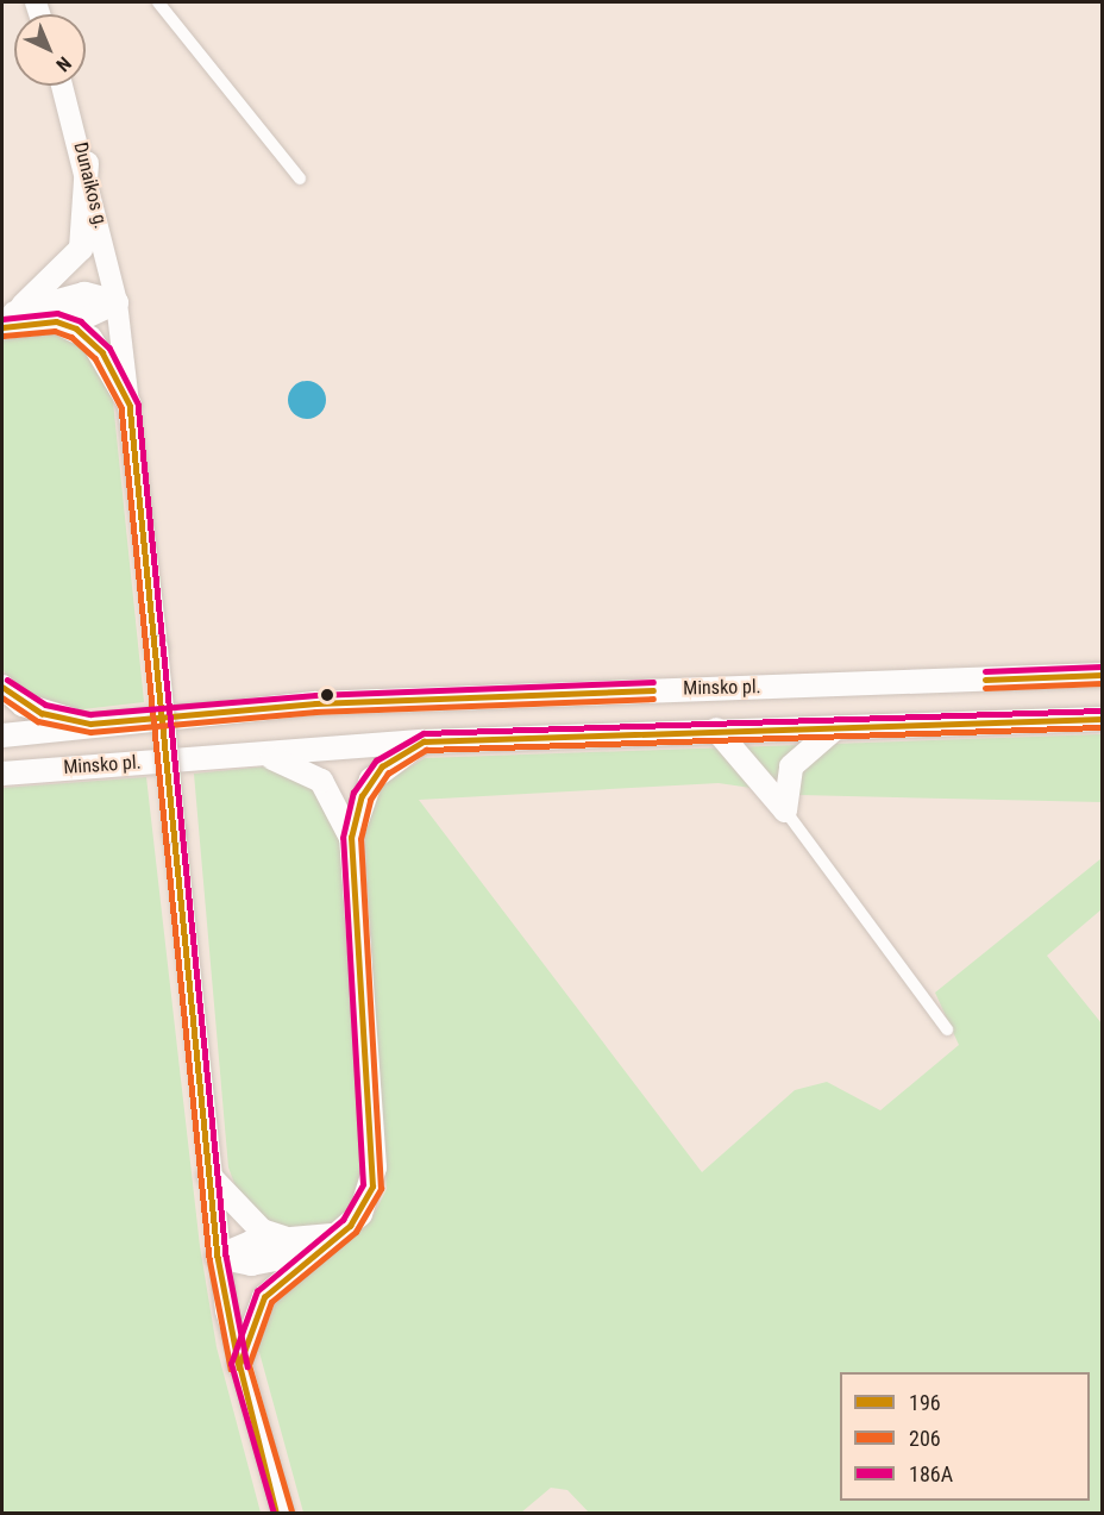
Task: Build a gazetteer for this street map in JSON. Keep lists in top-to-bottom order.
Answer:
{
  "streets": {
    "highway": ["Minsko pl."],
    "main road": ["Dunaikos g."]
  },
  "lines": ["transit line 186A", "transit line 196", "transit line 206"],
  "legend": ["196", "206", "186A"],
  "north": "bottom right"
}
